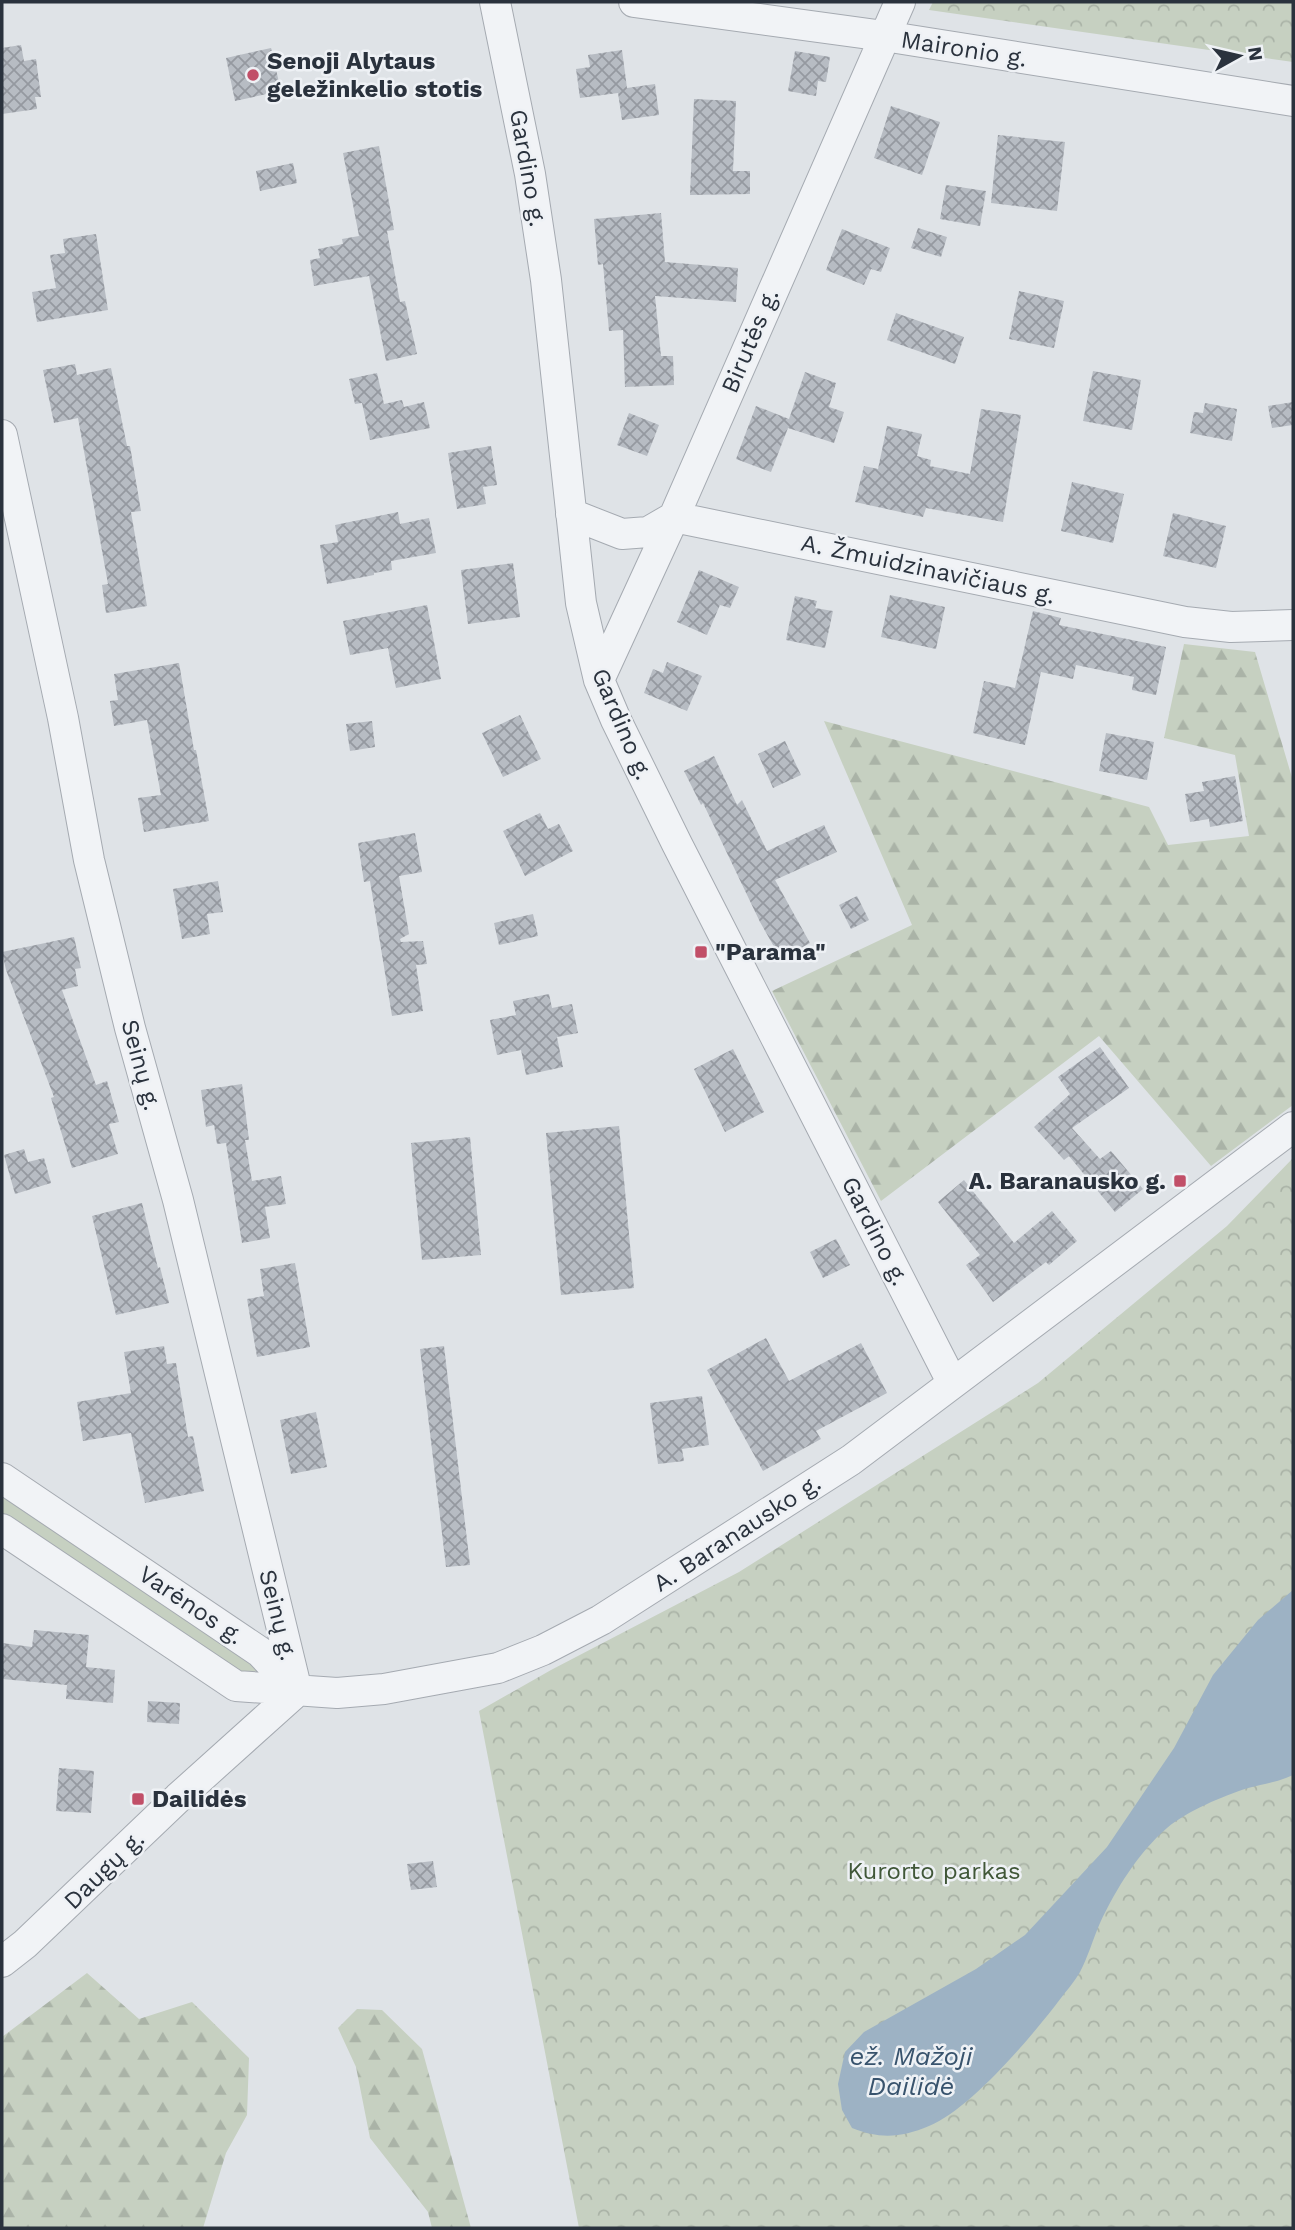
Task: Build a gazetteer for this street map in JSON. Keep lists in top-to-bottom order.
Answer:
{
  "streets": {
    "street": [
      "Maironio g.",
      "Gardino g.",
      "Birutės g.",
      "A. Žmuidzinavičiaus g.",
      "Seinų g.",
      "A. Baranausko g.",
      "Varėnos g.",
      "Daugų g."
    ]
  },
  "crossings": [
    ["Maironio g.", "Birutės g."],
    ["Gardino g.", "Birutės g."],
    ["Gardino g.", "A. Baranausko g."],
    ["Birutės g.", "A. Žmuidzinavičiaus g."],
    ["Seinų g.", "A. Baranausko g."],
    ["Seinų g.", "Varėnos g."],
    ["Seinų g.", "Daugų g."],
    ["A. Baranausko g.", "Varėnos g."],
    ["A. Baranausko g.", "Daugų g."],
    ["Varėnos g.", "Daugų g."]
  ],
  "water": ["ež. Mažoji Dailidė"],
  "parks": ["Kurorto parkas"],
  "places": {
    "other": ["Senoji Alytaus geležinkelio stotis"],
    "transit": ["\"Parama\"", "A. Baranausko g.", "Dailidės"]
  },
  "north": "right"
}
